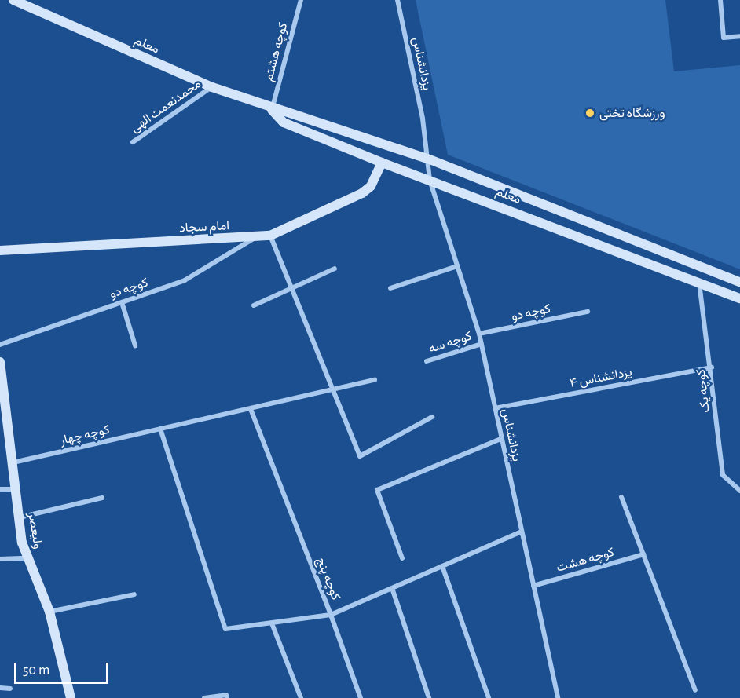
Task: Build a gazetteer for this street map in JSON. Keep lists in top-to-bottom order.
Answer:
{
  "streets": {
    "main road": ["معلم", "امام سجاد", "ولیعصر"],
    "street": [
      "کوچه هشتم",
      "یزدانشناس",
      "محمدنعمت الهی",
      "کوچه دو",
      "کوچه سه",
      "یزدانشناس ۴",
      "کوچه یک",
      "کوچه چهار",
      "کوچه هشت",
      "کوچه پنج"
    ]
  },
  "crossings": [
    ["معلم", "کوچه هشتم"],
    ["معلم", "یزدانشناس"],
    ["معلم", "محمدنعمت الهی"],
    ["معلم", "امام سجاد"],
    ["معلم", "کوچه یک"],
    ["یزدانشناس", "کوچه دو"],
    ["یزدانشناس", "کوچه سه"],
    ["یزدانشناس", "یزدانشناس ۴"],
    ["یزدانشناس", "کوچه هشت"],
    ["یزدانشناس", "کوچه پنج"],
    ["امام سجاد", "کوچه دو"],
    ["یزدانشناس ۴", "کوچه یک"],
    ["کوچه چهار", "ولیعصر"],
    ["کوچه چهار", "کوچه پنج"]
  ],
  "places": ["ورزشگاه تختی"],
  "scale_bar": "50 m"
}
